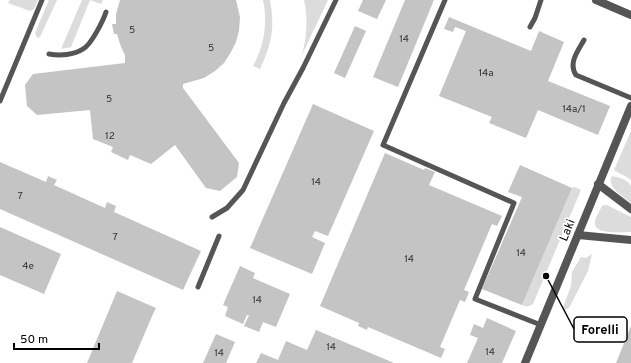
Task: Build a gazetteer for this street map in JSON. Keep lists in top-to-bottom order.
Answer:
{
  "streets": {
    "street": ["Laki"]
  },
  "places": ["Forelli"],
  "house_numbers": [
    "5",
    "14",
    "5",
    "14a",
    "5",
    "14a/1",
    "12",
    "14",
    "7",
    "7",
    "14",
    "14",
    "4e",
    "14",
    "14",
    "14",
    "14"
  ],
  "scale_bar": "50 m"
}
